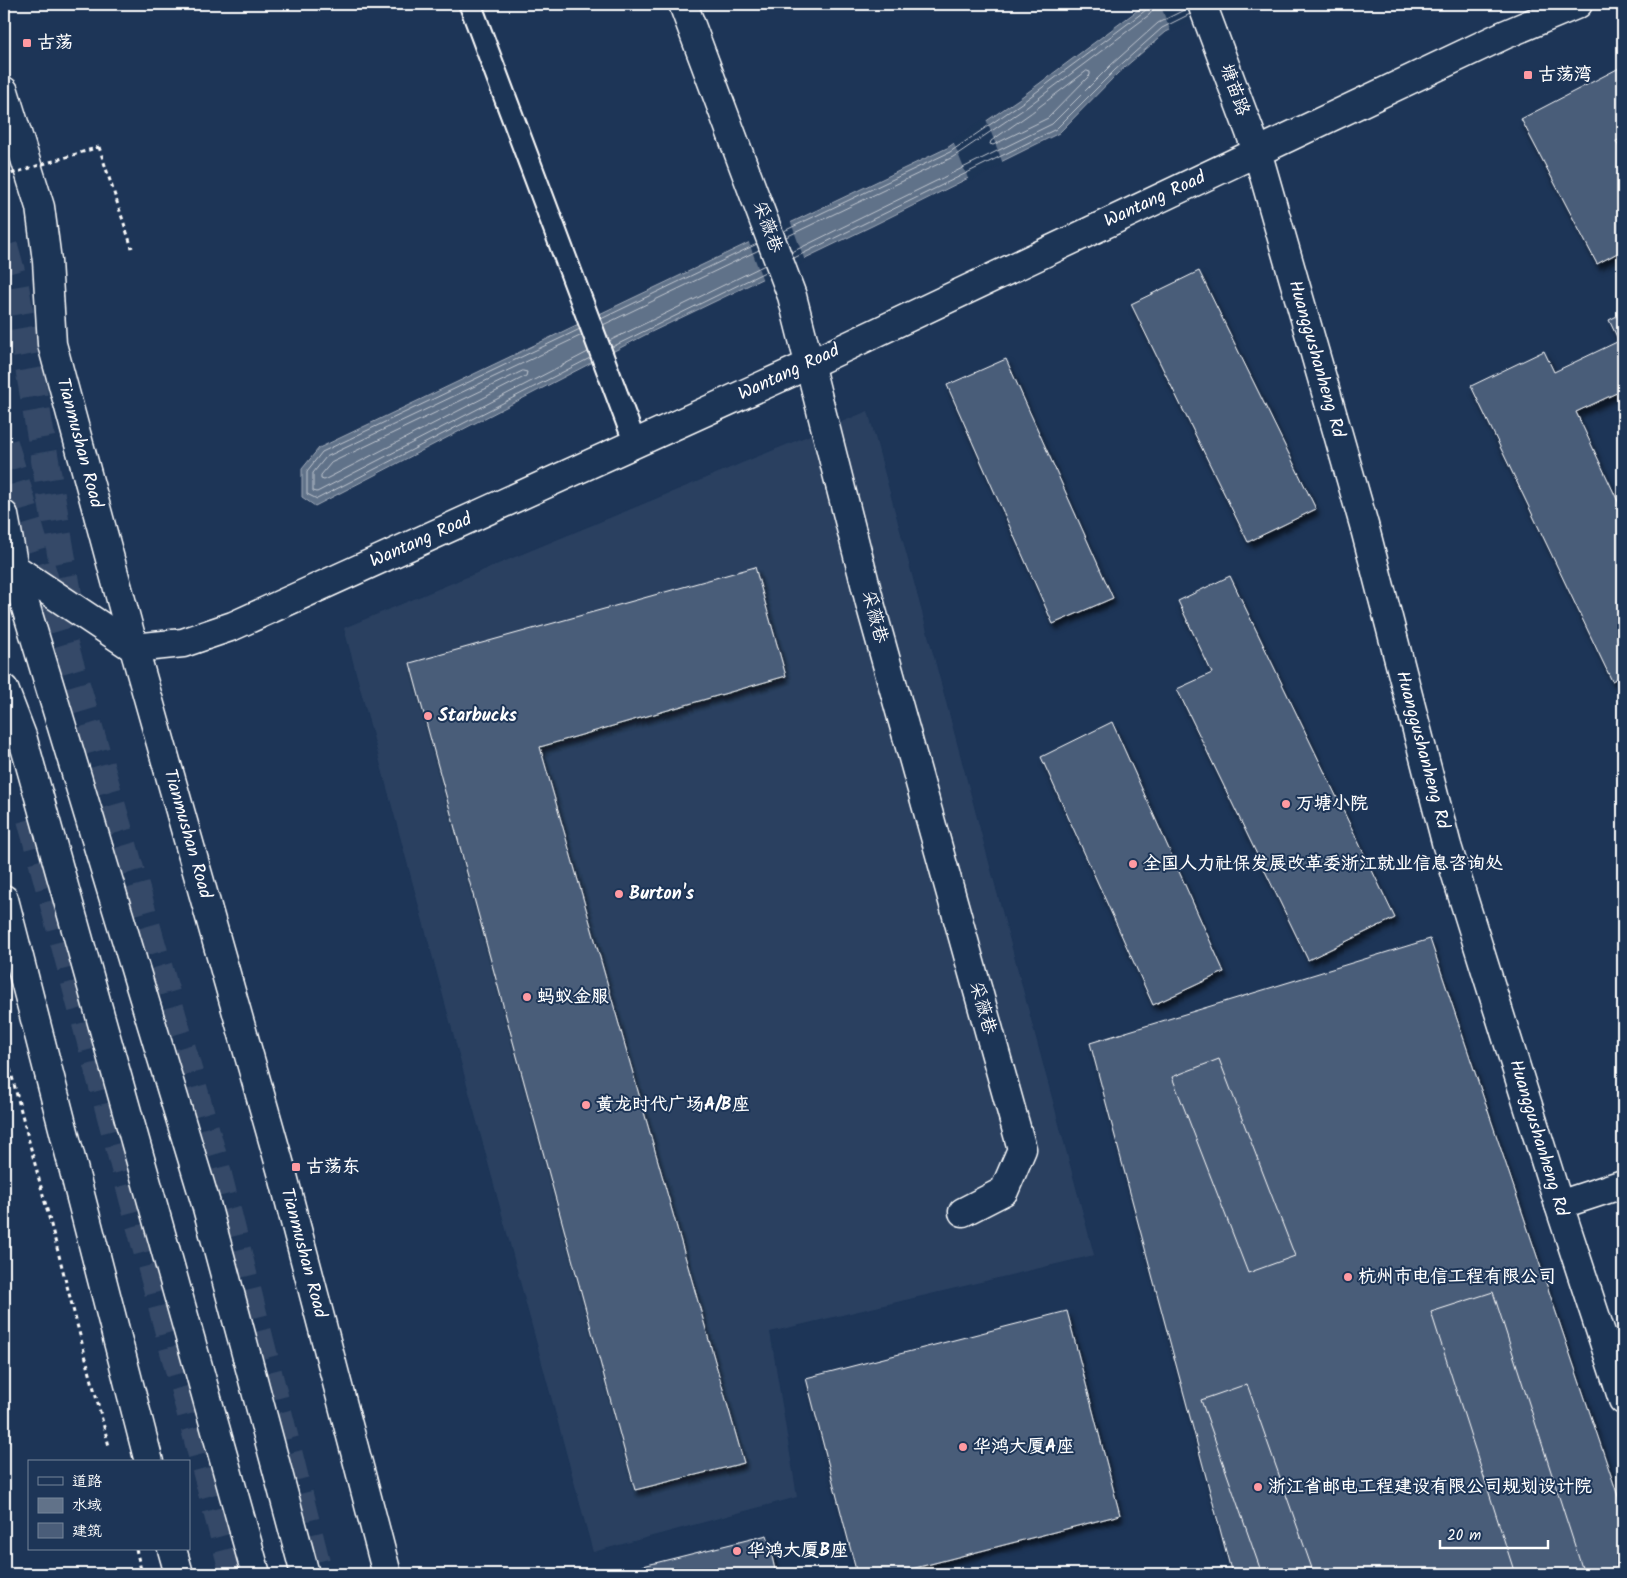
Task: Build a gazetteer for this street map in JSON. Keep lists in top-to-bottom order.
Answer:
{
  "streets": {
    "street": [
      "塘苗路",
      "Wantang Road",
      "采薇巷",
      "Huanggushanheng Rd",
      "Tianmushan Road"
    ]
  },
  "crossings": [
    ["塘苗路", "Wantang Road"],
    ["塘苗路", "Huanggushanheng Rd"],
    ["Wantang Road", "采薇巷"],
    ["Wantang Road", "Huanggushanheng Rd"],
    ["Wantang Road", "Tianmushan Road"]
  ],
  "places": {
    "transit": ["古荡", "古荡湾", "古荡东"],
    "other": [
      "Starbucks",
      "万塘小院",
      "全国人力社保发展改革委浙江就业信息咨询处",
      "Burton's",
      "蚂蚁金服",
      "黄龙时代广场A/B座",
      "杭州市电信工程有限公司",
      "华鸿大厦A座",
      "浙江省邮电工程建设有限公司规划设计院",
      "华鸿大厦B座"
    ]
  },
  "legend": ["道路", "水域", "建筑"],
  "scale_bar": "20 m"
}
